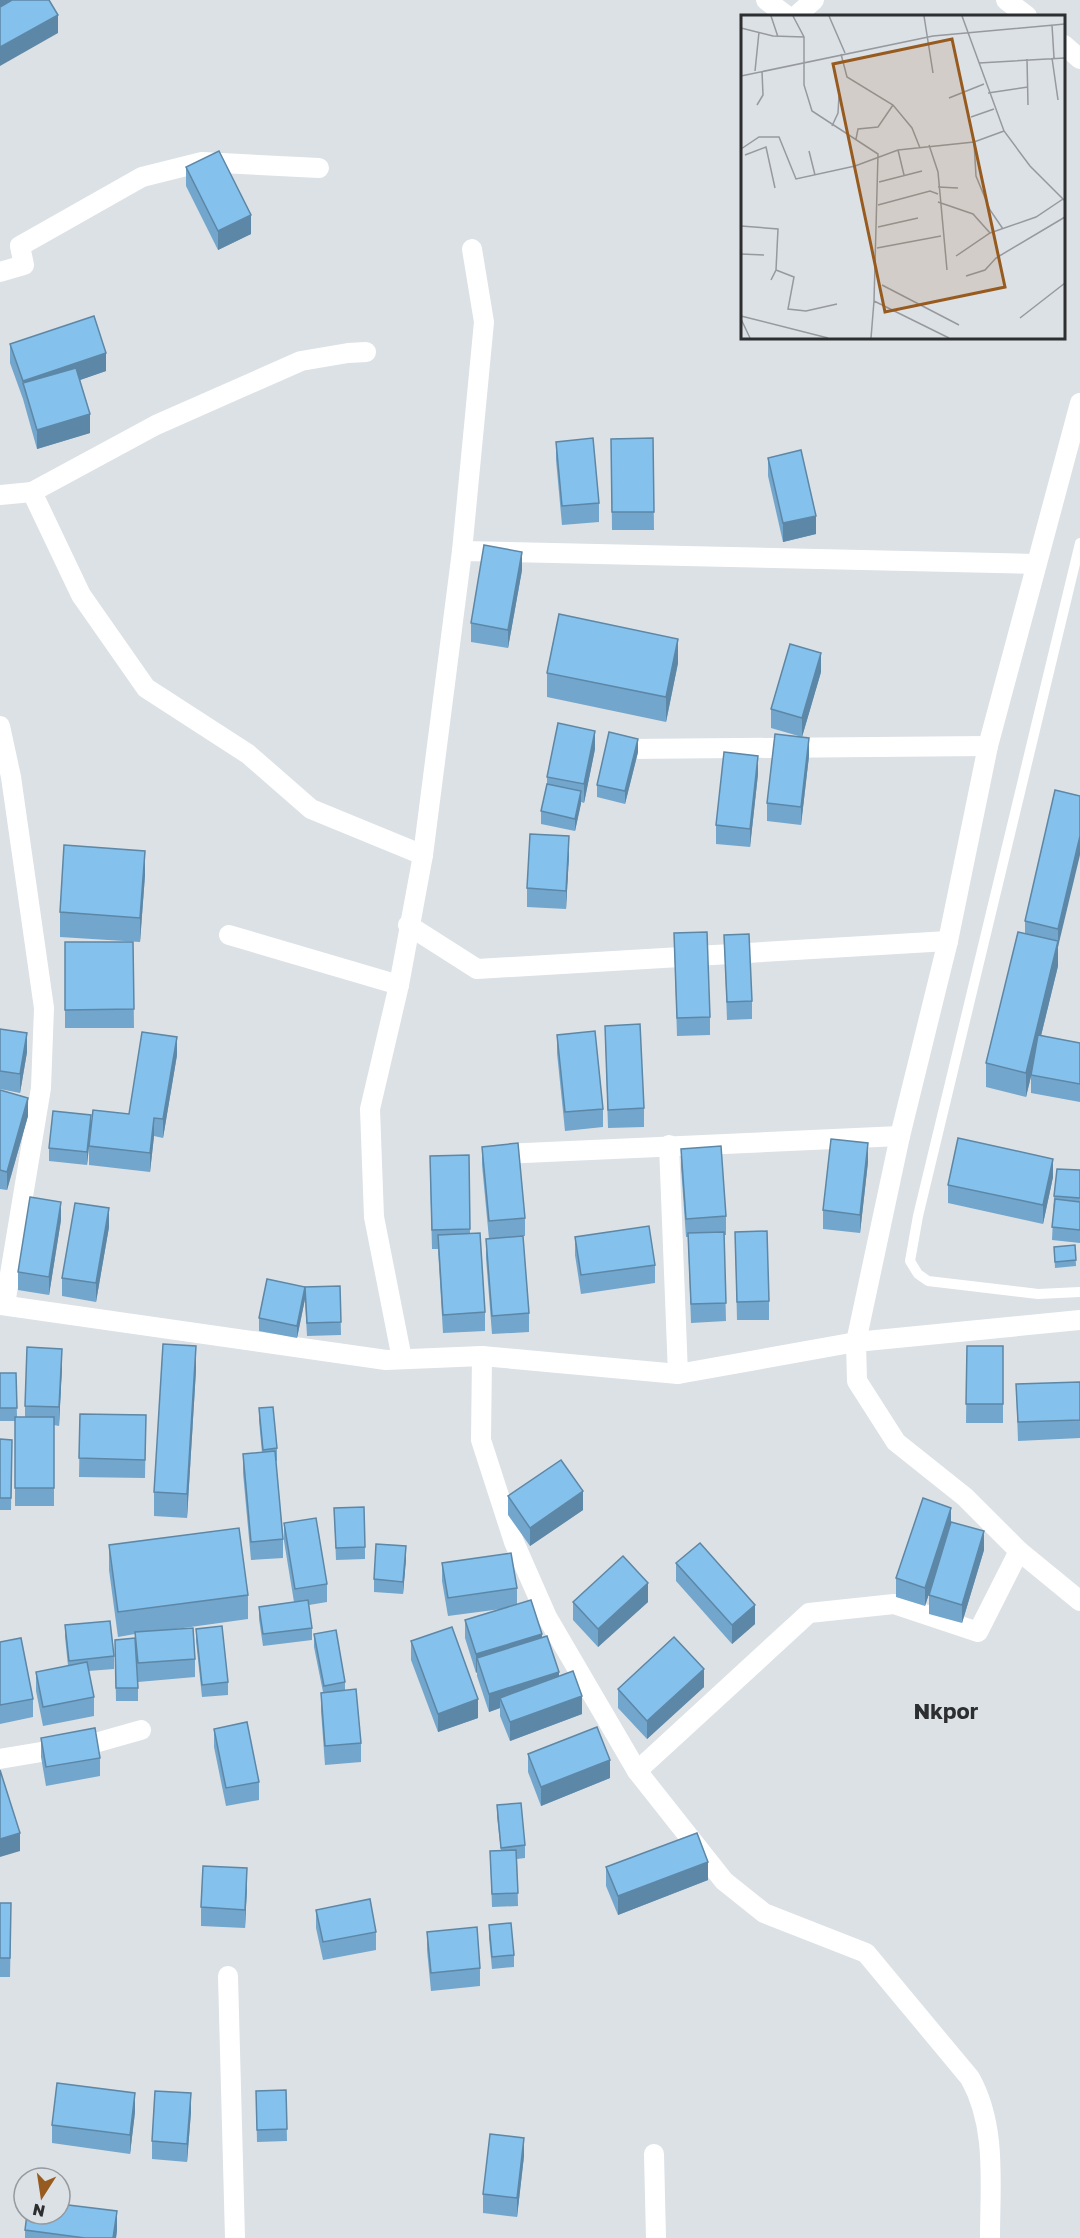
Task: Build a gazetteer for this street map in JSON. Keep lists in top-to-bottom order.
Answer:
{
  "districts": ["Nkpor"],
  "north": "bottom"
}
